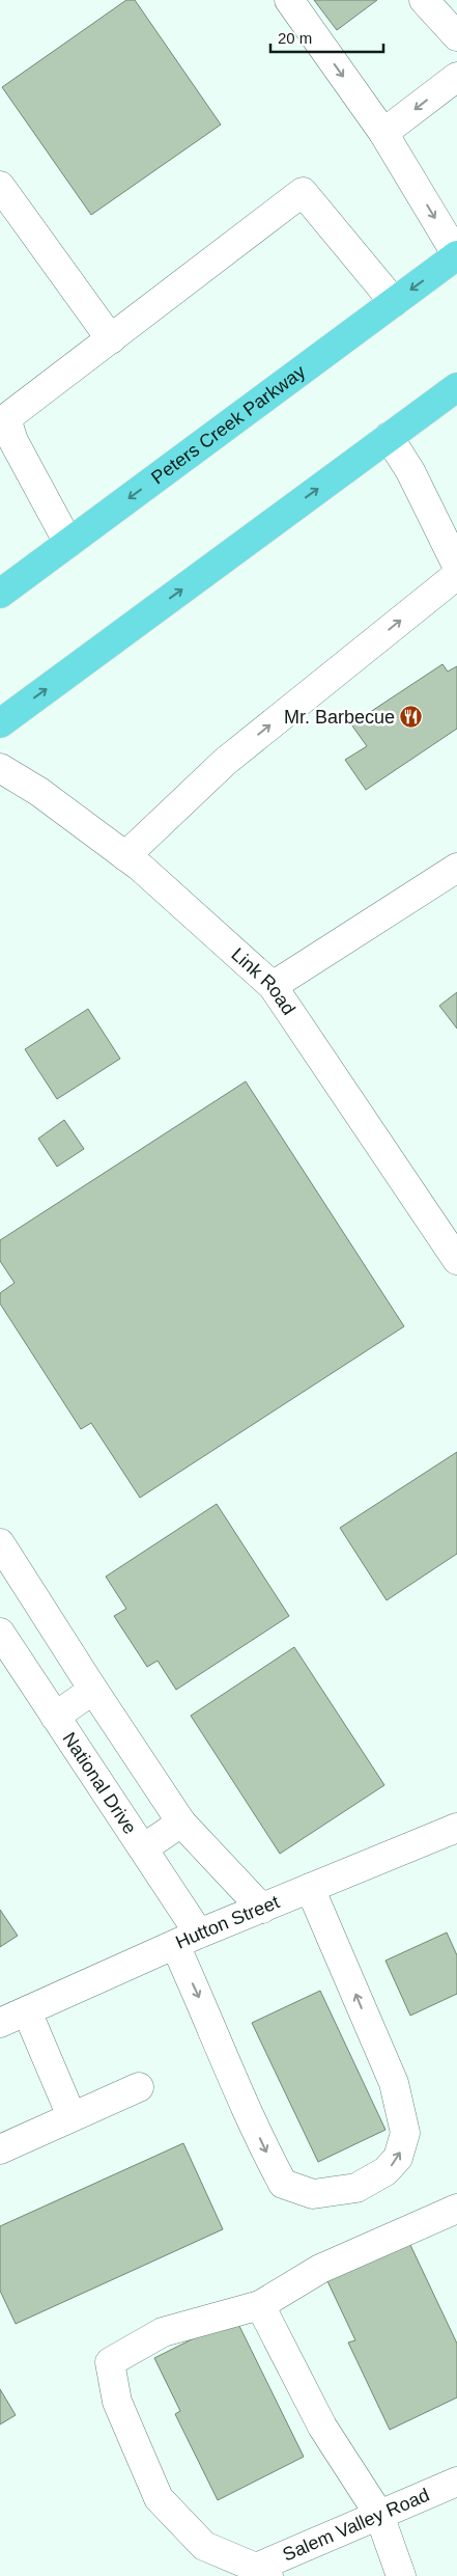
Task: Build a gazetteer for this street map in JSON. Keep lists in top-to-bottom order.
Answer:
{
  "streets": {
    "main road": ["Peters Creek Parkway"],
    "street": [
      "Link Road",
      "National Drive",
      "Hutton Street",
      "Salem Valley Road"
    ]
  },
  "crossings": [
    ["National Drive", "Hutton Street"]
  ],
  "places": {
    "restaurant": ["Mr. Barbecue"]
  },
  "scale_bar": "20 m"
}
